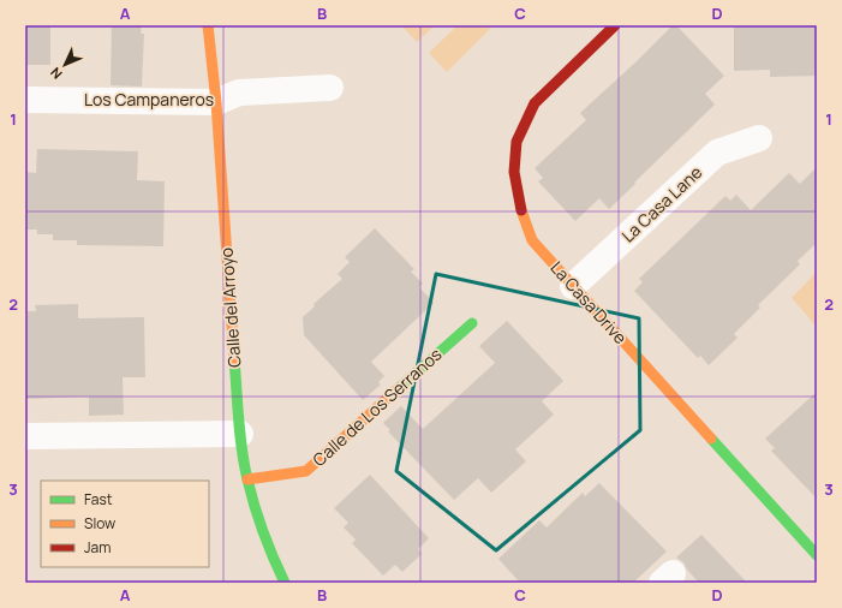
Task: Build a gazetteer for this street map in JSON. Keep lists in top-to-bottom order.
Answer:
{
  "streets": {
    "street": [
      "Los Campaneros",
      "La Casa Lane",
      "La Casa Drive",
      "Calle del Arroyo",
      "Calle de Los Serranos"
    ]
  },
  "crossings": [
    ["Los Campaneros", "Calle del Arroyo"],
    ["La Casa Lane", "La Casa Drive"],
    ["Calle del Arroyo", "Calle de Los Serranos"]
  ],
  "legend": ["Fast", "Slow", "Jam"],
  "north": "bottom left",
  "grid": {
    "columns": [
      "A",
      "B",
      "C",
      "D"
    ],
    "rows": ["1", "2", "3"]
  }
}
